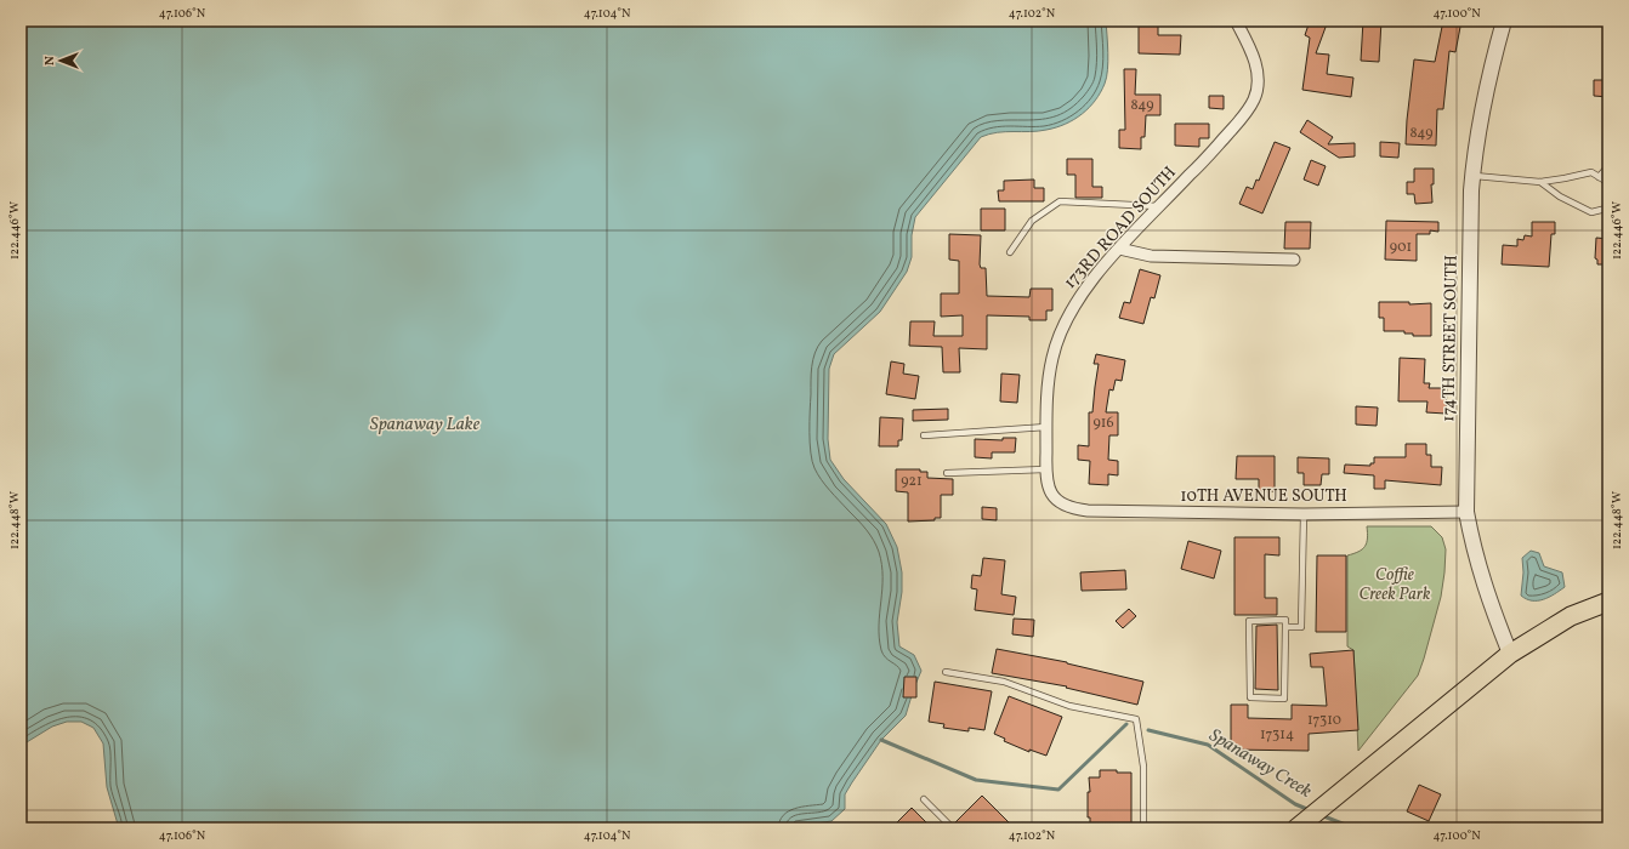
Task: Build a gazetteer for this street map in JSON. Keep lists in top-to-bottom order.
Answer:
{
  "streets": {
    "street": ["173RD ROAD SOUTH", "174TH STREET SOUTH", "10TH AVENUE SOUTH"]
  },
  "crossings": [
    ["173RD ROAD SOUTH", "10TH AVENUE SOUTH"],
    ["174TH STREET SOUTH", "10TH AVENUE SOUTH"]
  ],
  "water": ["Spanaway Lake", "Spanaway Creek"],
  "parks": ["Coffie Creek Park"],
  "house_numbers": [
    "849",
    "849",
    "901",
    "916",
    "921",
    "17310",
    "17314"
  ],
  "north": "left",
  "coordinates": [
    "47.106°N",
    "47.104°N",
    "47.102°N",
    "47.100°N",
    "122.446°W",
    "122.448°W"
  ]
}
